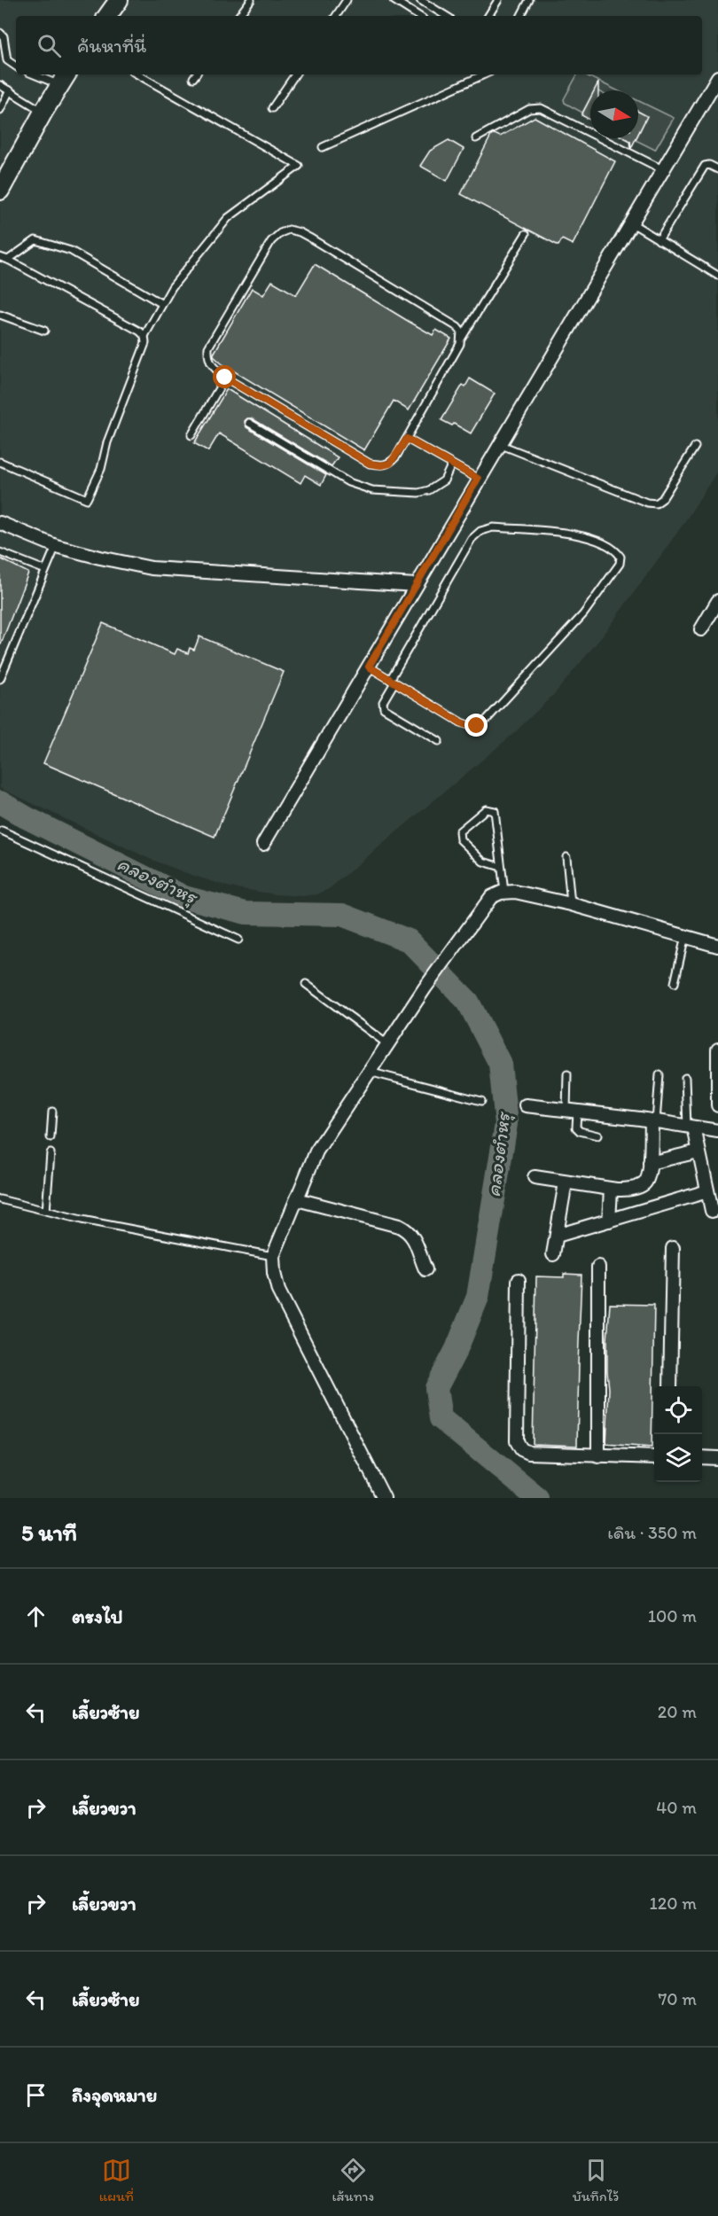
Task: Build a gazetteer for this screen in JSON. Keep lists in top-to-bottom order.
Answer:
{
  "water": ["คลองตำหรุ"],
  "north": "right",
  "page": {
    "search": "ค้นหาที่นี่",
    "heading": ["5 นาที", "เดิน · 350 m"],
    "list": [
      ["ตรงไป", "100 m"],
      ["เลี้ยวซ้าย", "20 m"],
      ["เลี้ยวขวา", "40 m"],
      ["เลี้ยวขวา", "120 m"],
      ["เลี้ยวซ้าย", "70 m"],
      "ถึงจุดหมาย"
    ],
    "nav": ["แผนที่", "เส้นทาง", "บันทึกไว้"]
  }
}
